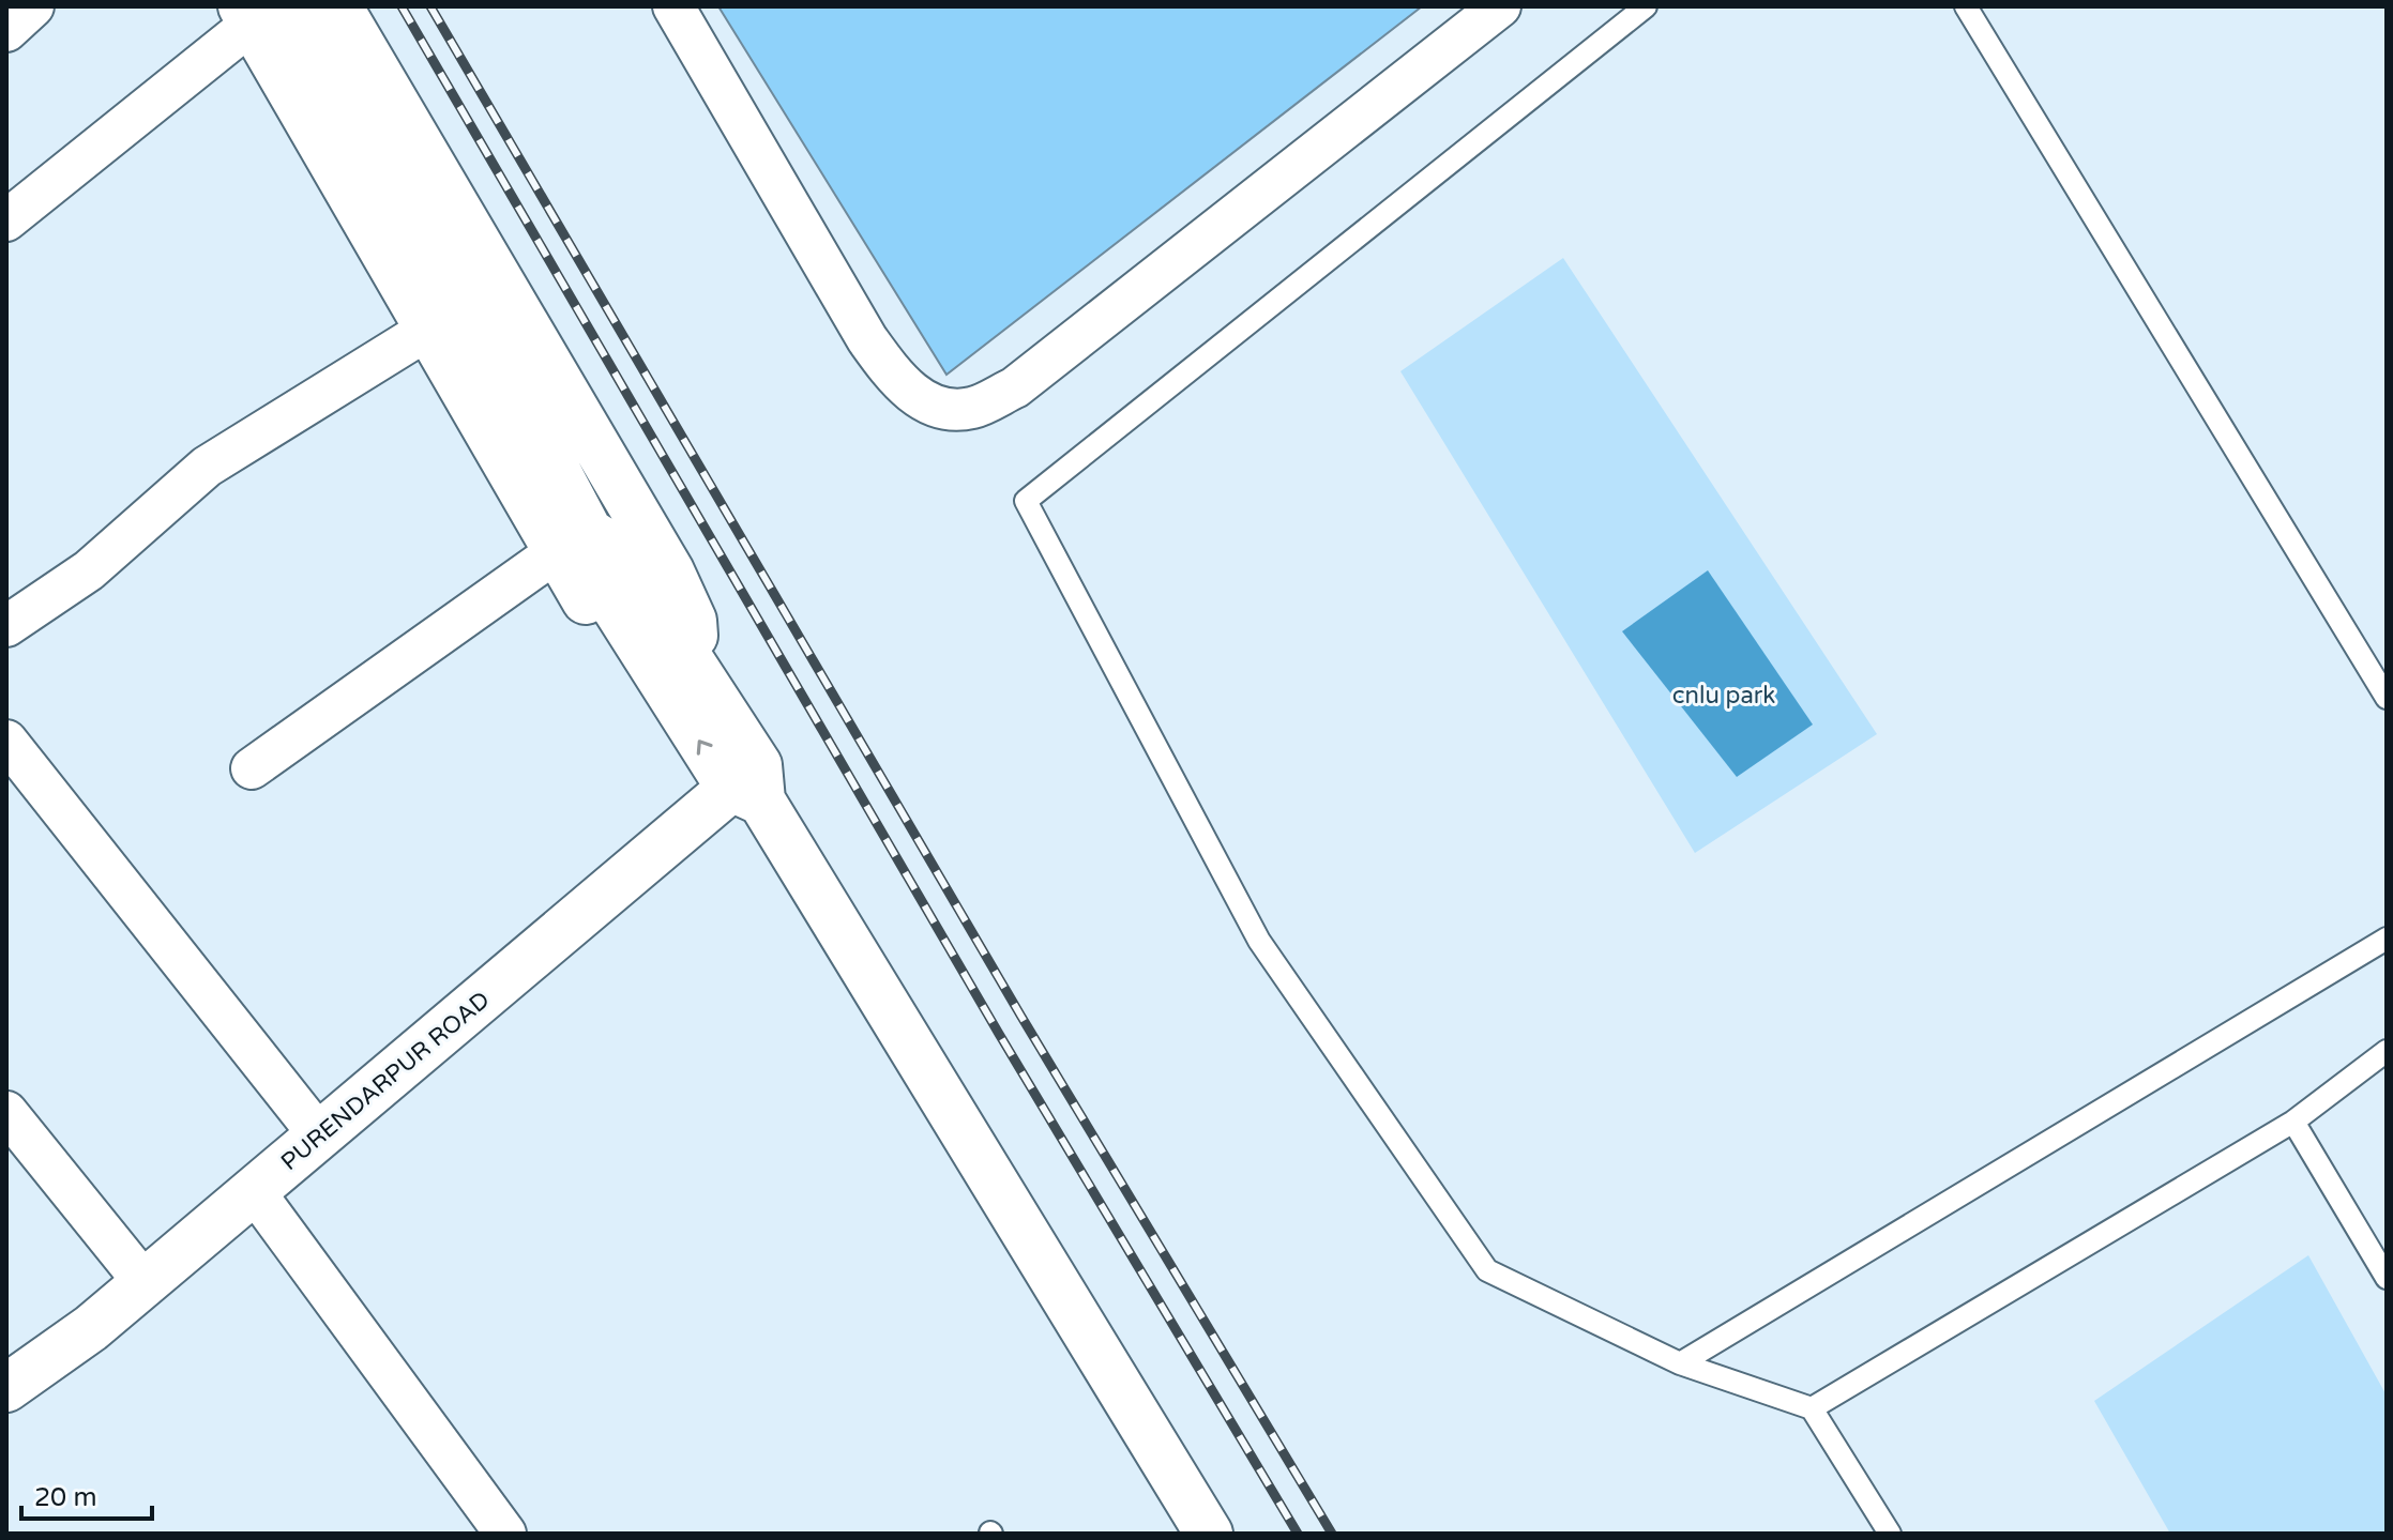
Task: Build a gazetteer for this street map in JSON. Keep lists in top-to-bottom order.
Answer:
{
  "streets": {
    "street": ["PURENDARPUR ROAD"]
  },
  "parks": ["cnlu park"],
  "scale_bar": "20 m"
}
